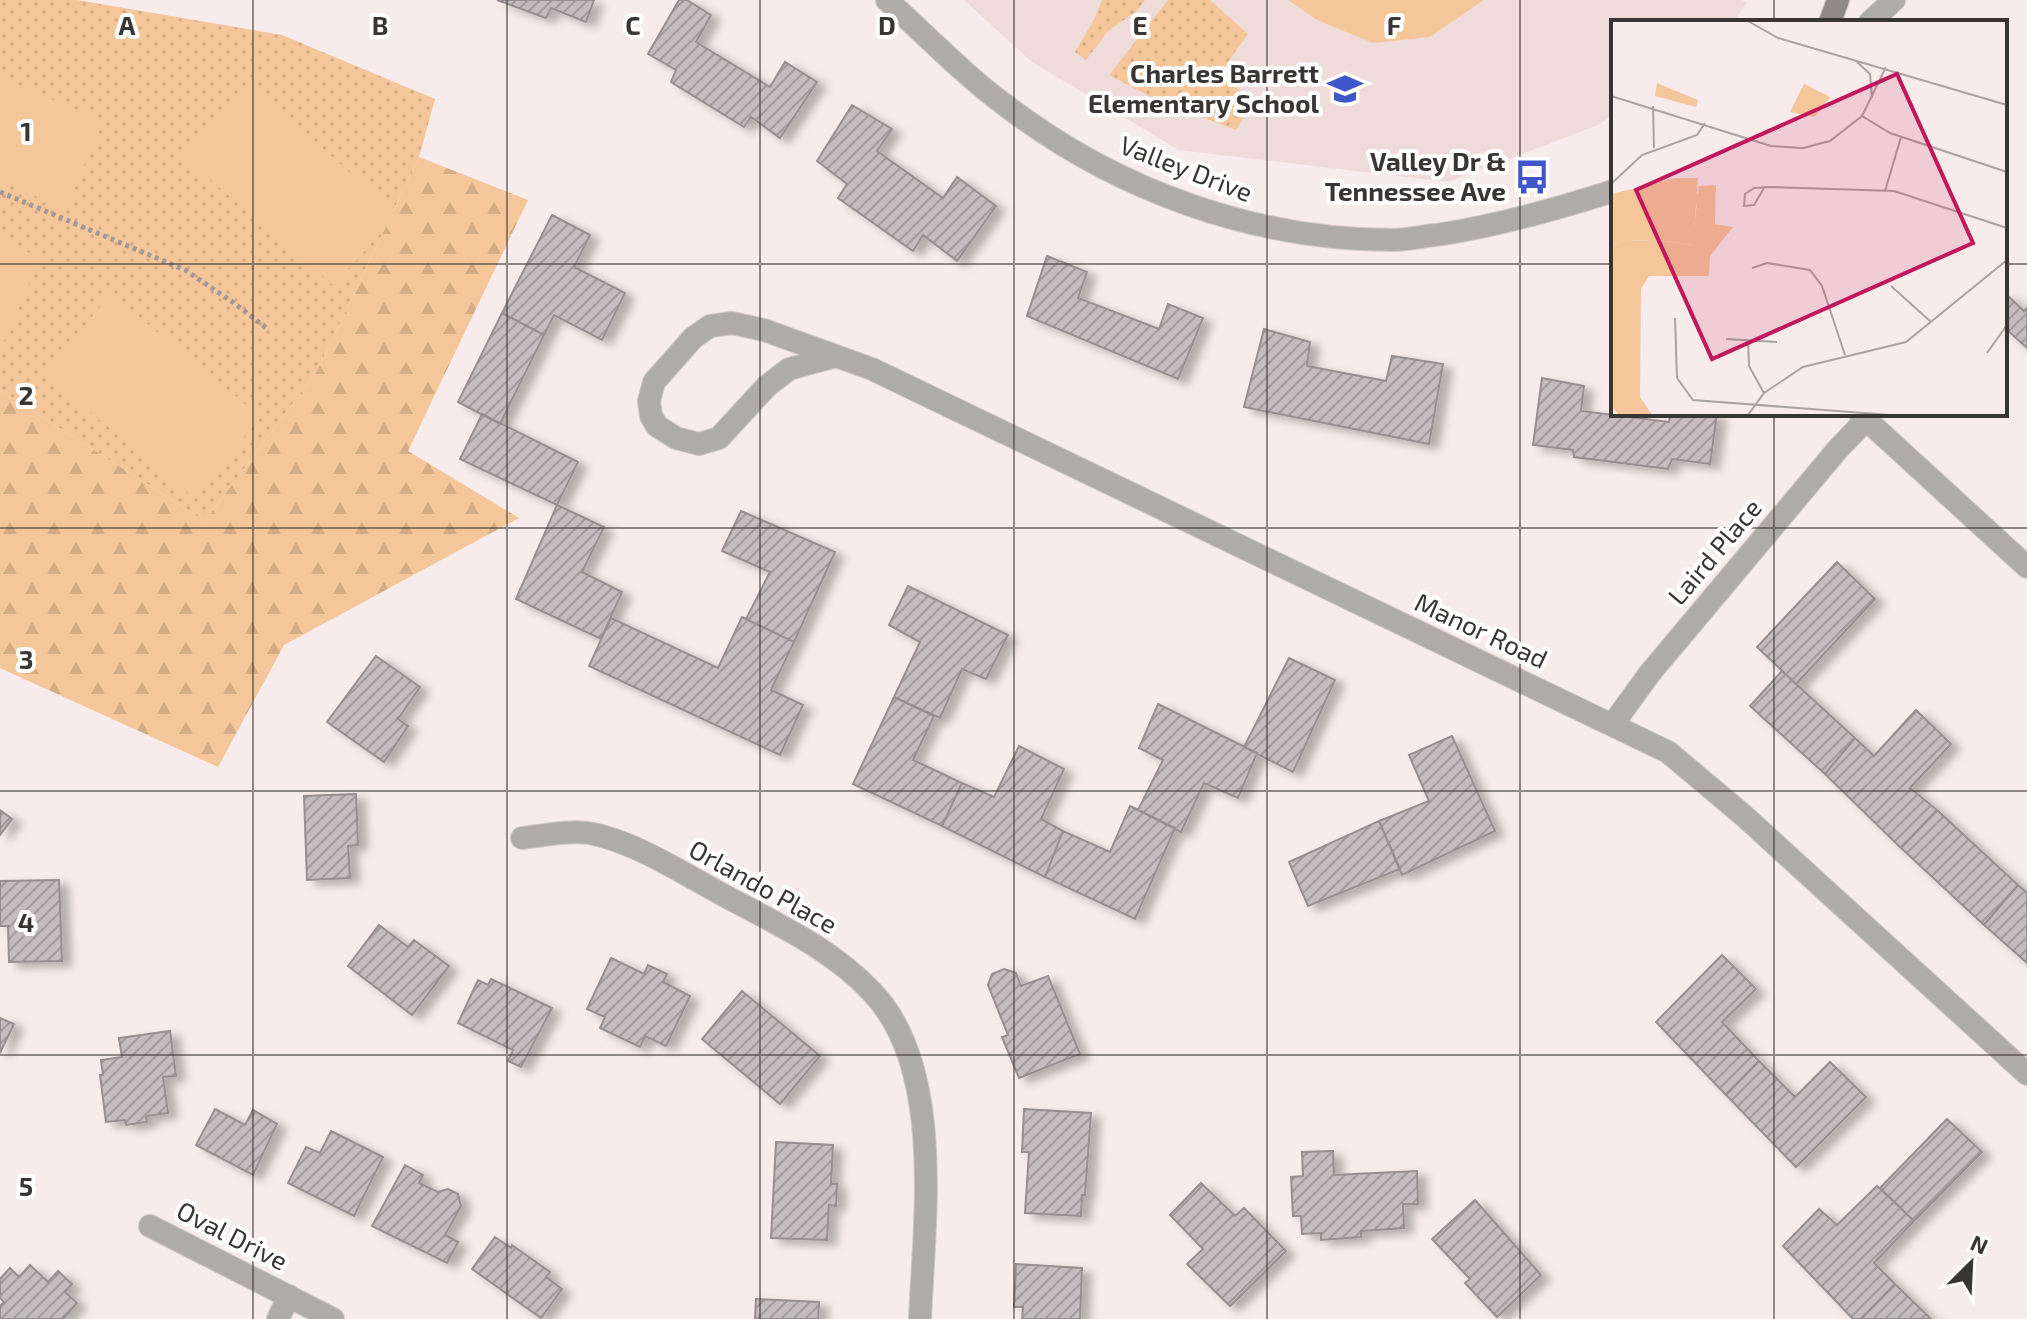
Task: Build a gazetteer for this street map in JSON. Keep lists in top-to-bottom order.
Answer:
{
  "streets": {
    "street": [
      "Valley Drive",
      "Laird Place",
      "Manor Road",
      "Orlando Place",
      "Oval Drive"
    ]
  },
  "crossings": [
    ["Laird Place", "Manor Road"]
  ],
  "places": {
    "school or university": ["Charles Barrett Elementary School"],
    "bus stop": ["Valley Dr & Tennessee Ave"]
  },
  "north": "top right",
  "grid": {
    "columns": [
      "A",
      "B",
      "C",
      "D",
      "E",
      "F"
    ],
    "rows": [
      "1",
      "2",
      "3",
      "4",
      "5"
    ]
  }
}
